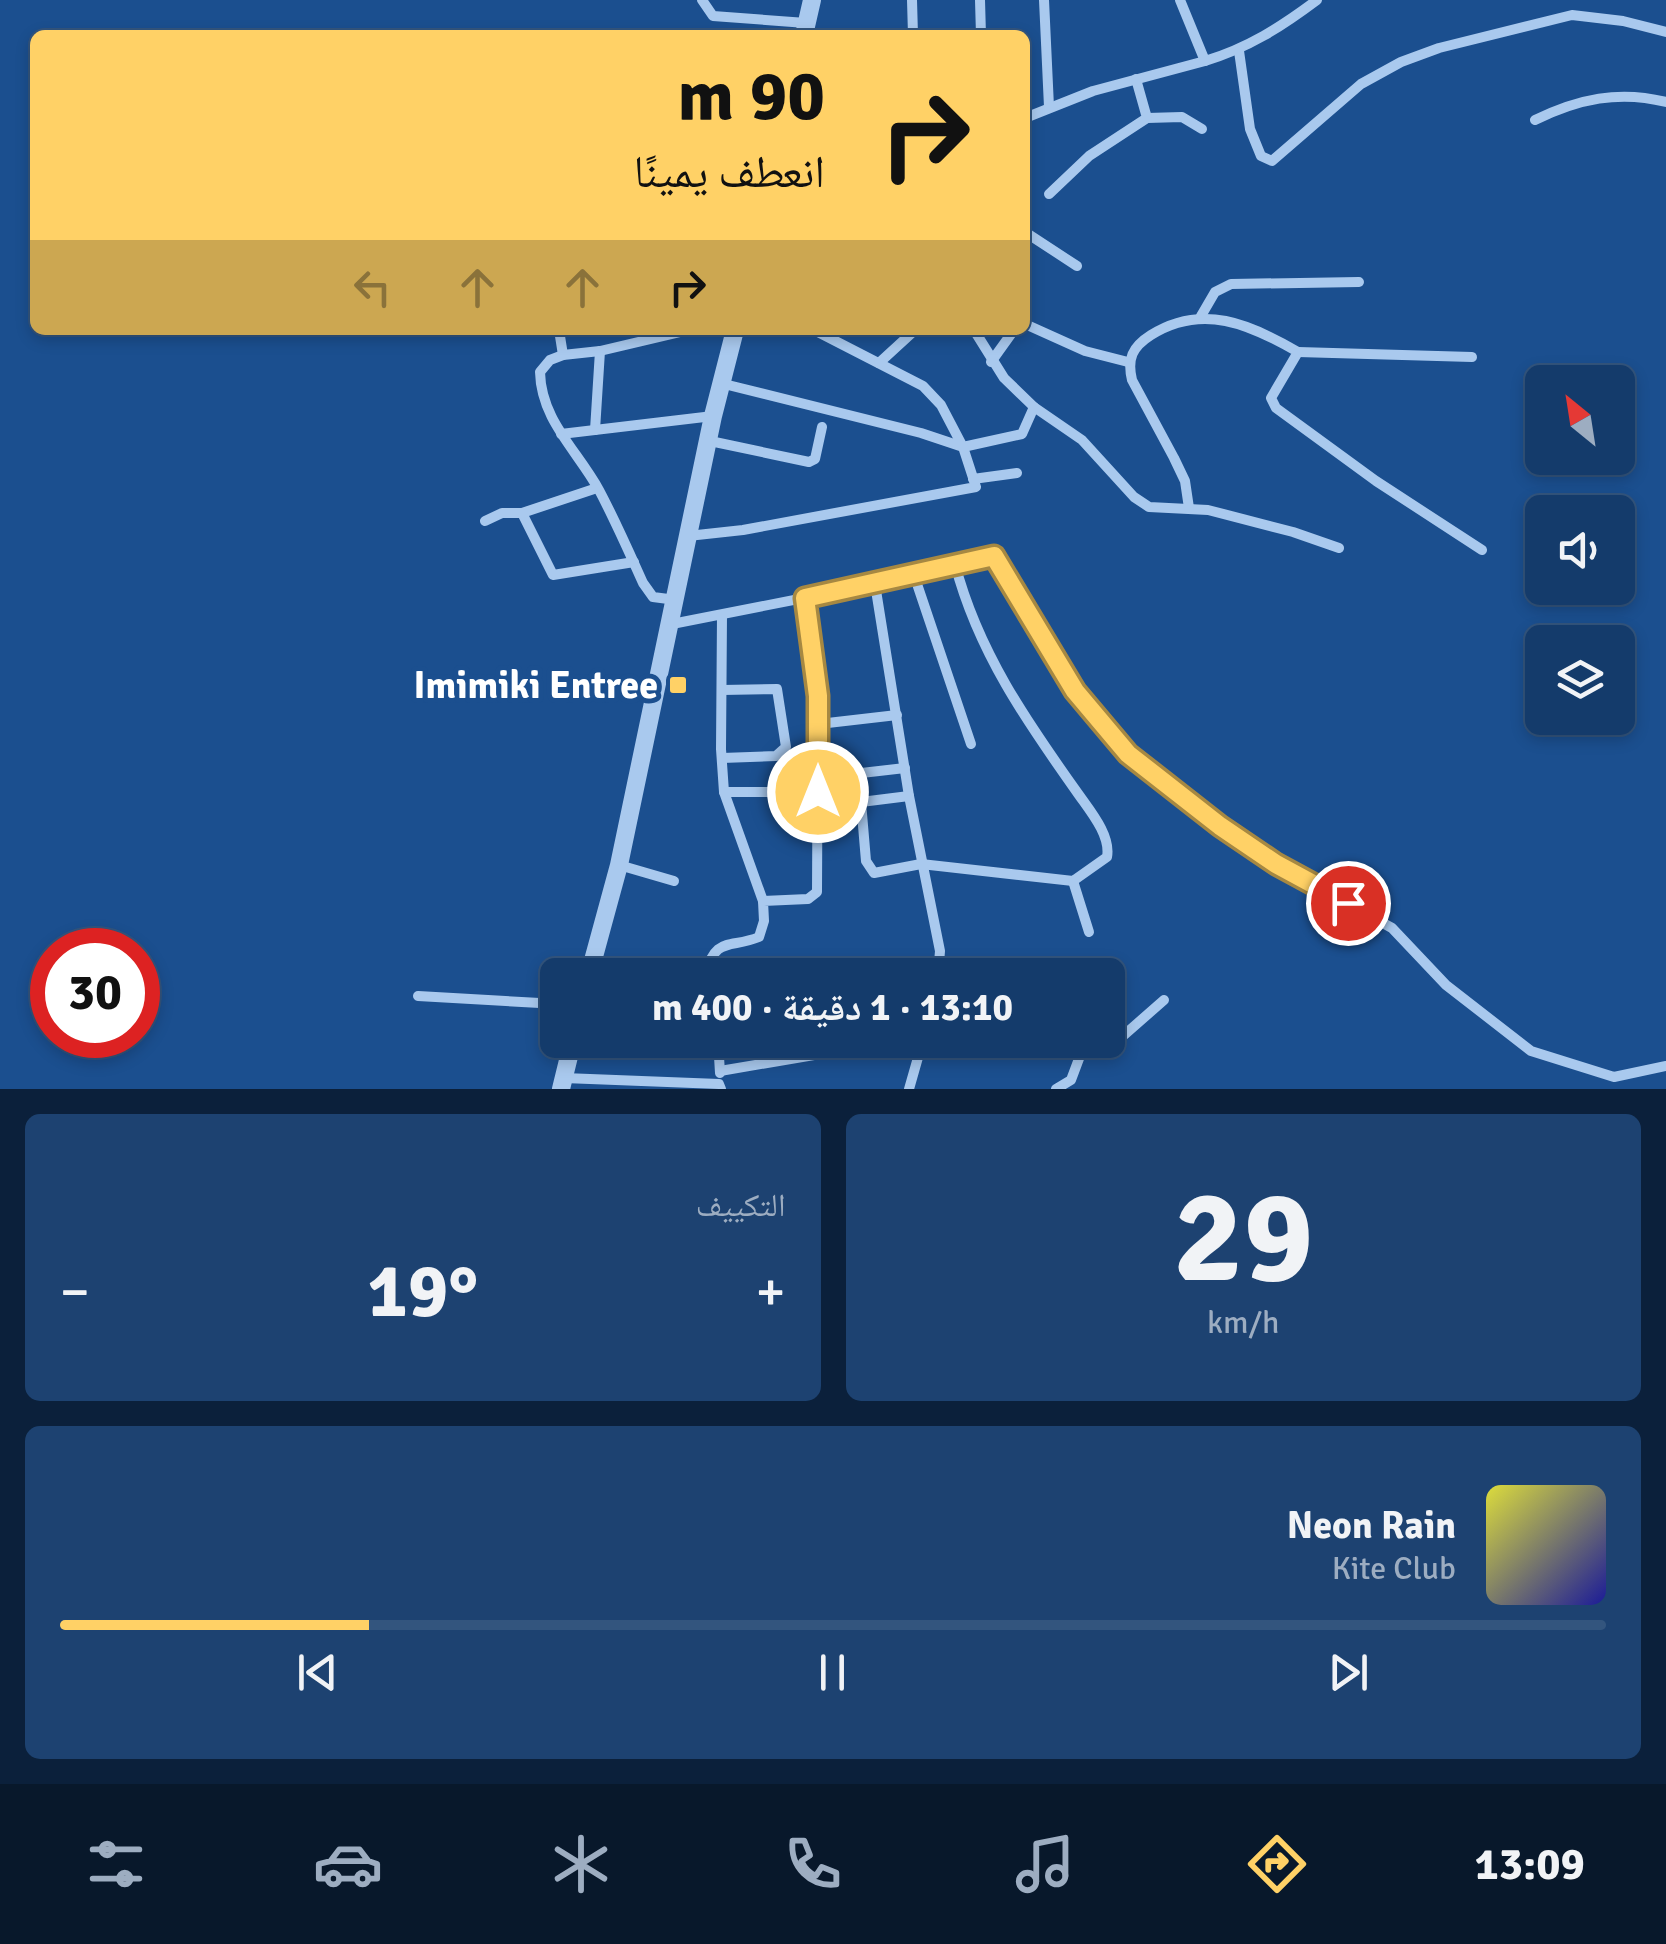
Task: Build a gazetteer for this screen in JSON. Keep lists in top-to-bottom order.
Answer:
{
  "places": {
    "transit": ["Imimiki Entree"]
  },
  "north": "top left",
  "page": {
    "turn": ["90 m", "انعطف يمينًا"],
    "limit": "30",
    "trip": "13:10 · 1 دقيقة · 400 m",
    "tile": [
      ["29", "km/h"],
      "التكييف"
    ],
    "heat": ["−", "19°", "+"],
    "song": ["Neon Rain", "Kite Club"],
    "tabs": "13:09"
  }
}
